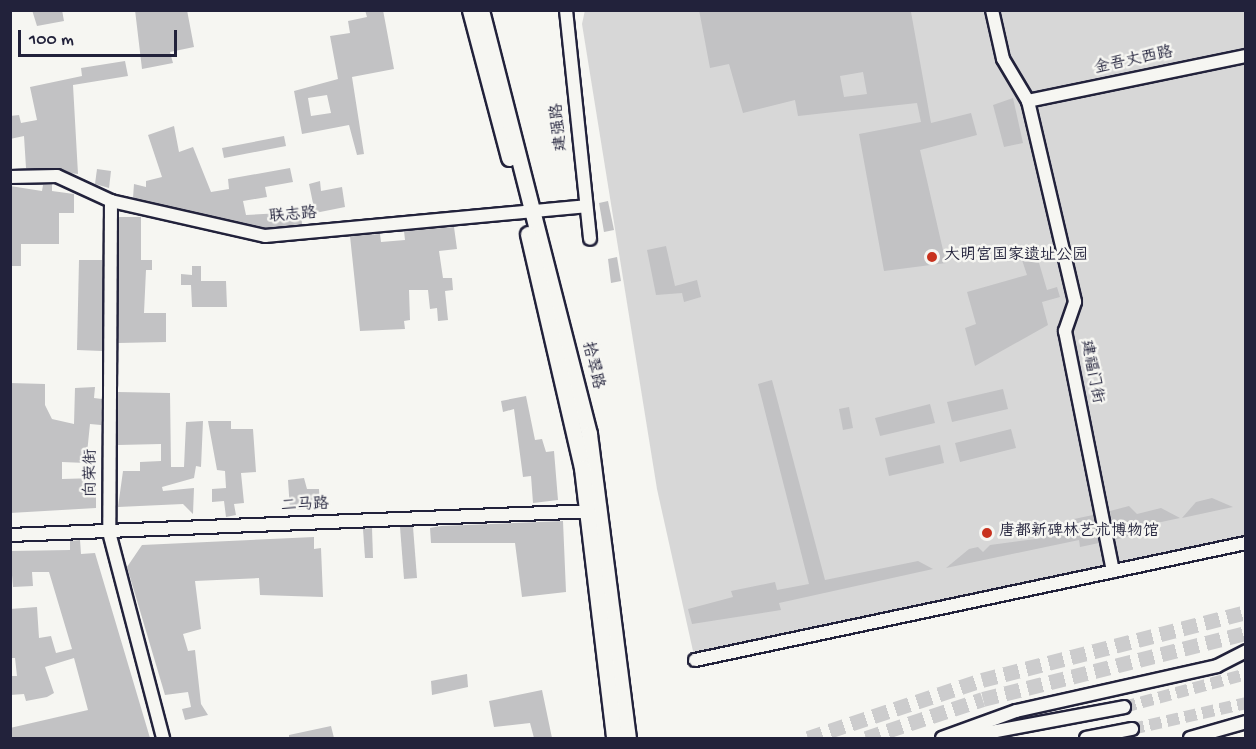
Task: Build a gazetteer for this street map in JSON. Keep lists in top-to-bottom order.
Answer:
{
  "streets": {
    "main road": ["拾翠路"],
    "street": [
      "金吾丈西路",
      "建强路",
      "联志路",
      "建福门街",
      "向荣街",
      "二马路"
    ]
  },
  "crossings": [
    ["金吾丈西路", "建福门街"],
    ["建强路", "联志路"],
    ["联志路", "拾翠路"],
    ["联志路", "向荣街"],
    ["拾翠路", "二马路"],
    ["向荣街", "二马路"]
  ],
  "places": ["大明宫国家遗址公园", "唐都新碑林艺术博物馆"],
  "scale_bar": "100 m"
}
